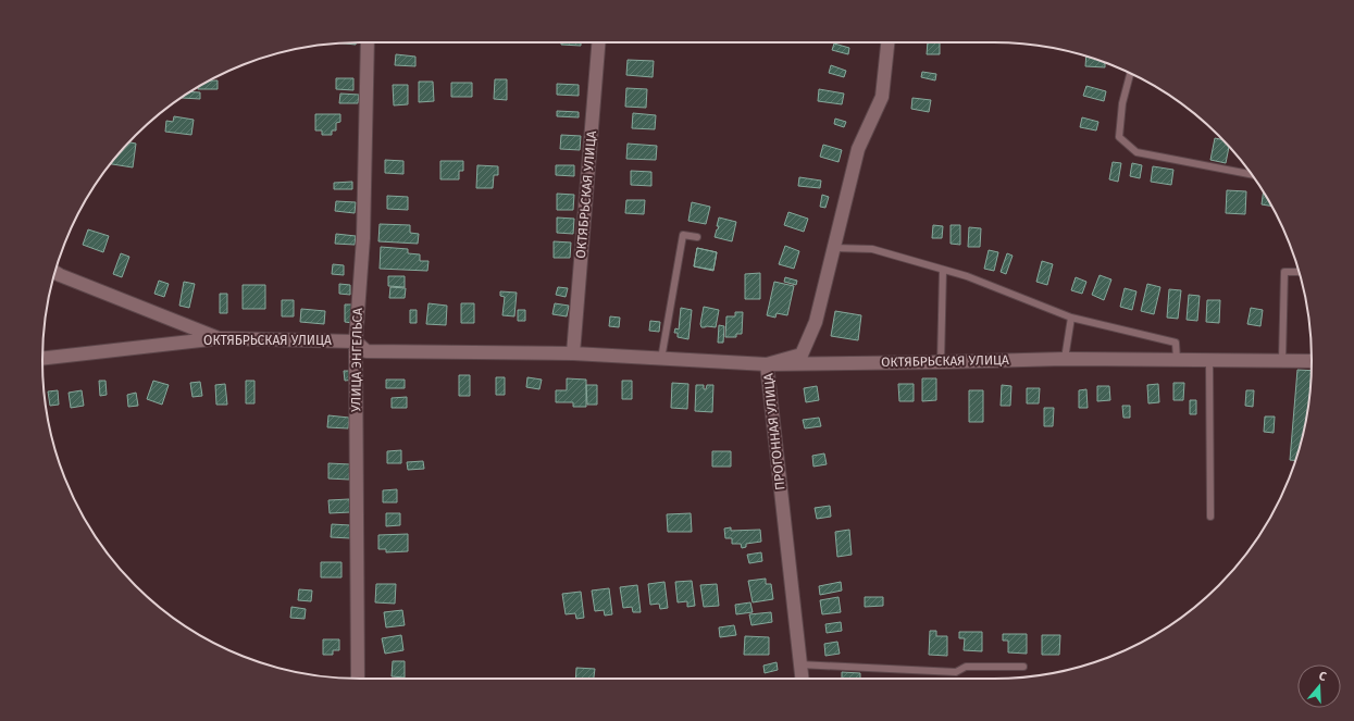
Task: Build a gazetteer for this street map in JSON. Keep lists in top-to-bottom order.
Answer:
{
  "streets": {
    "street": ["ОКТЯБРЬСКАЯ УЛИЦА", "УЛИЦА ЭНГЕЛЬСА", "ПРОГОННАЯ УЛИЦА"]
  },
  "crossings": [
    ["ОКТЯБРЬСКАЯ УЛИЦА", "УЛИЦА ЭНГЕЛЬСА"],
    ["ОКТЯБРЬСКАЯ УЛИЦА", "ПРОГОННАЯ УЛИЦА"]
  ],
  "north": "top"
}
